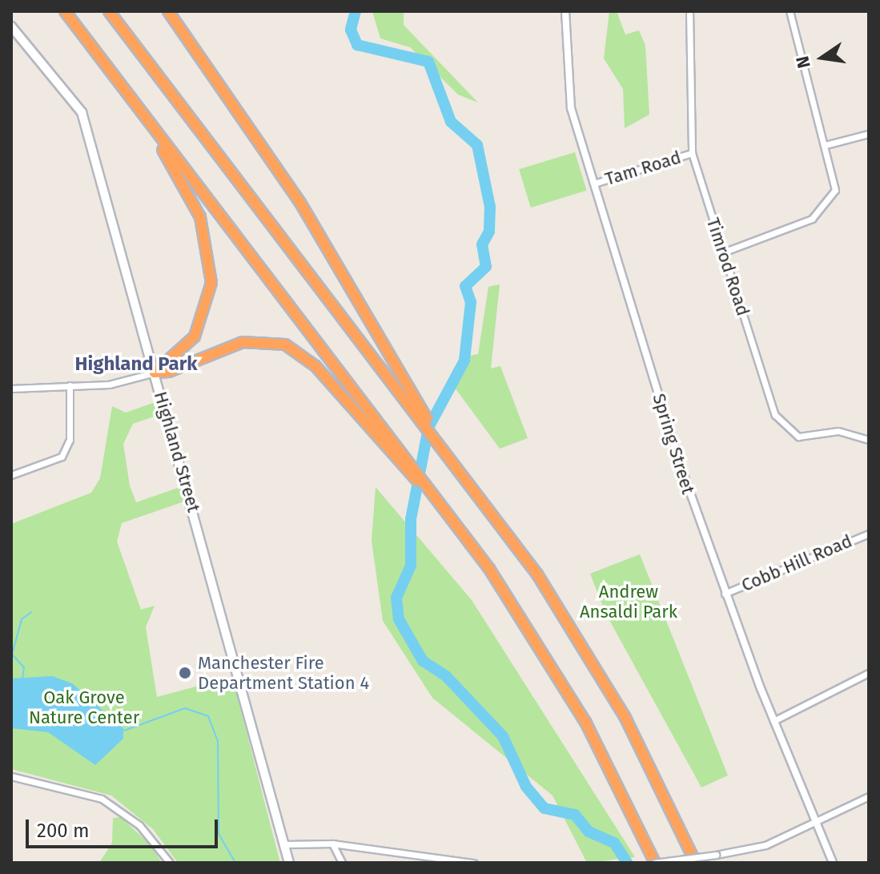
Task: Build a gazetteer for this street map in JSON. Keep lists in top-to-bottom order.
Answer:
{
  "streets": {
    "main road": ["Highland Street"],
    "street": [
      "Tam Road",
      "Timrod Road",
      "Spring Street",
      "Cobb Hill Road"
    ]
  },
  "crossings": [
    ["Tam Road", "Timrod Road"],
    ["Tam Road", "Spring Street"],
    ["Spring Street", "Cobb Hill Road"]
  ],
  "districts": ["Highland Park"],
  "parks": ["Andrew Ansaldi Park", "Oak Grove Nature Center"],
  "places": ["Manchester Fire Department Station 4"],
  "scale_bar": "200 m",
  "north": "left"
}
